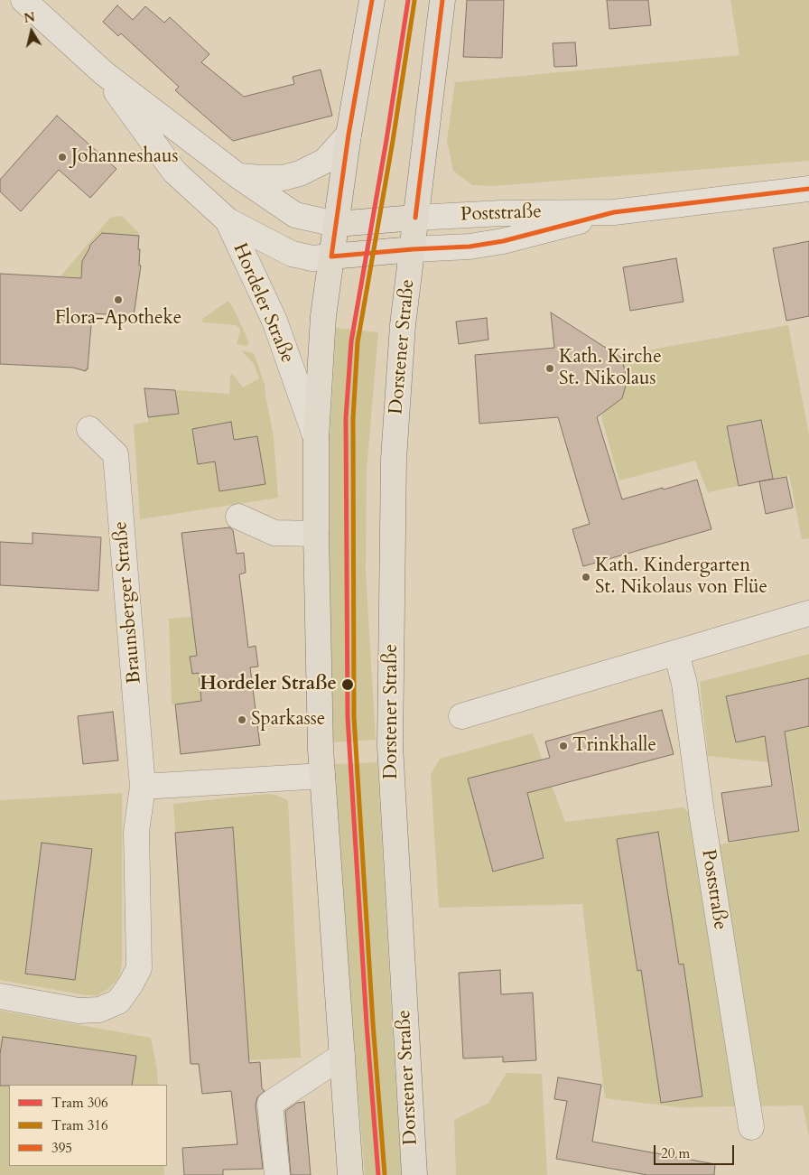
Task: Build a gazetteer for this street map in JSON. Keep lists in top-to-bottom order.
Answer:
{
  "streets": {
    "main road": ["Dorstener Straße"],
    "street": ["Poststraße", "Hordeler Straße", "Braunsberger Straße"]
  },
  "crossings": [
    ["Poststraße", "Dorstener Straße"],
    ["Hordeler Straße", "Dorstener Straße"]
  ],
  "places": [
    "Johanneshaus",
    "Flora-Apotheke",
    "Kath. Kirche St. Nikolaus",
    "Kath. Kindergarten St. Nikolaus von Flüe",
    "Hordeler Straße",
    "Sparkasse",
    "Trinkhalle"
  ],
  "lines": ["tram line 306", "transit line 395", "tram line 316"],
  "legend": ["Tram 306", "Tram 316", "395"],
  "scale_bar": "20 m",
  "north": "top"
}
